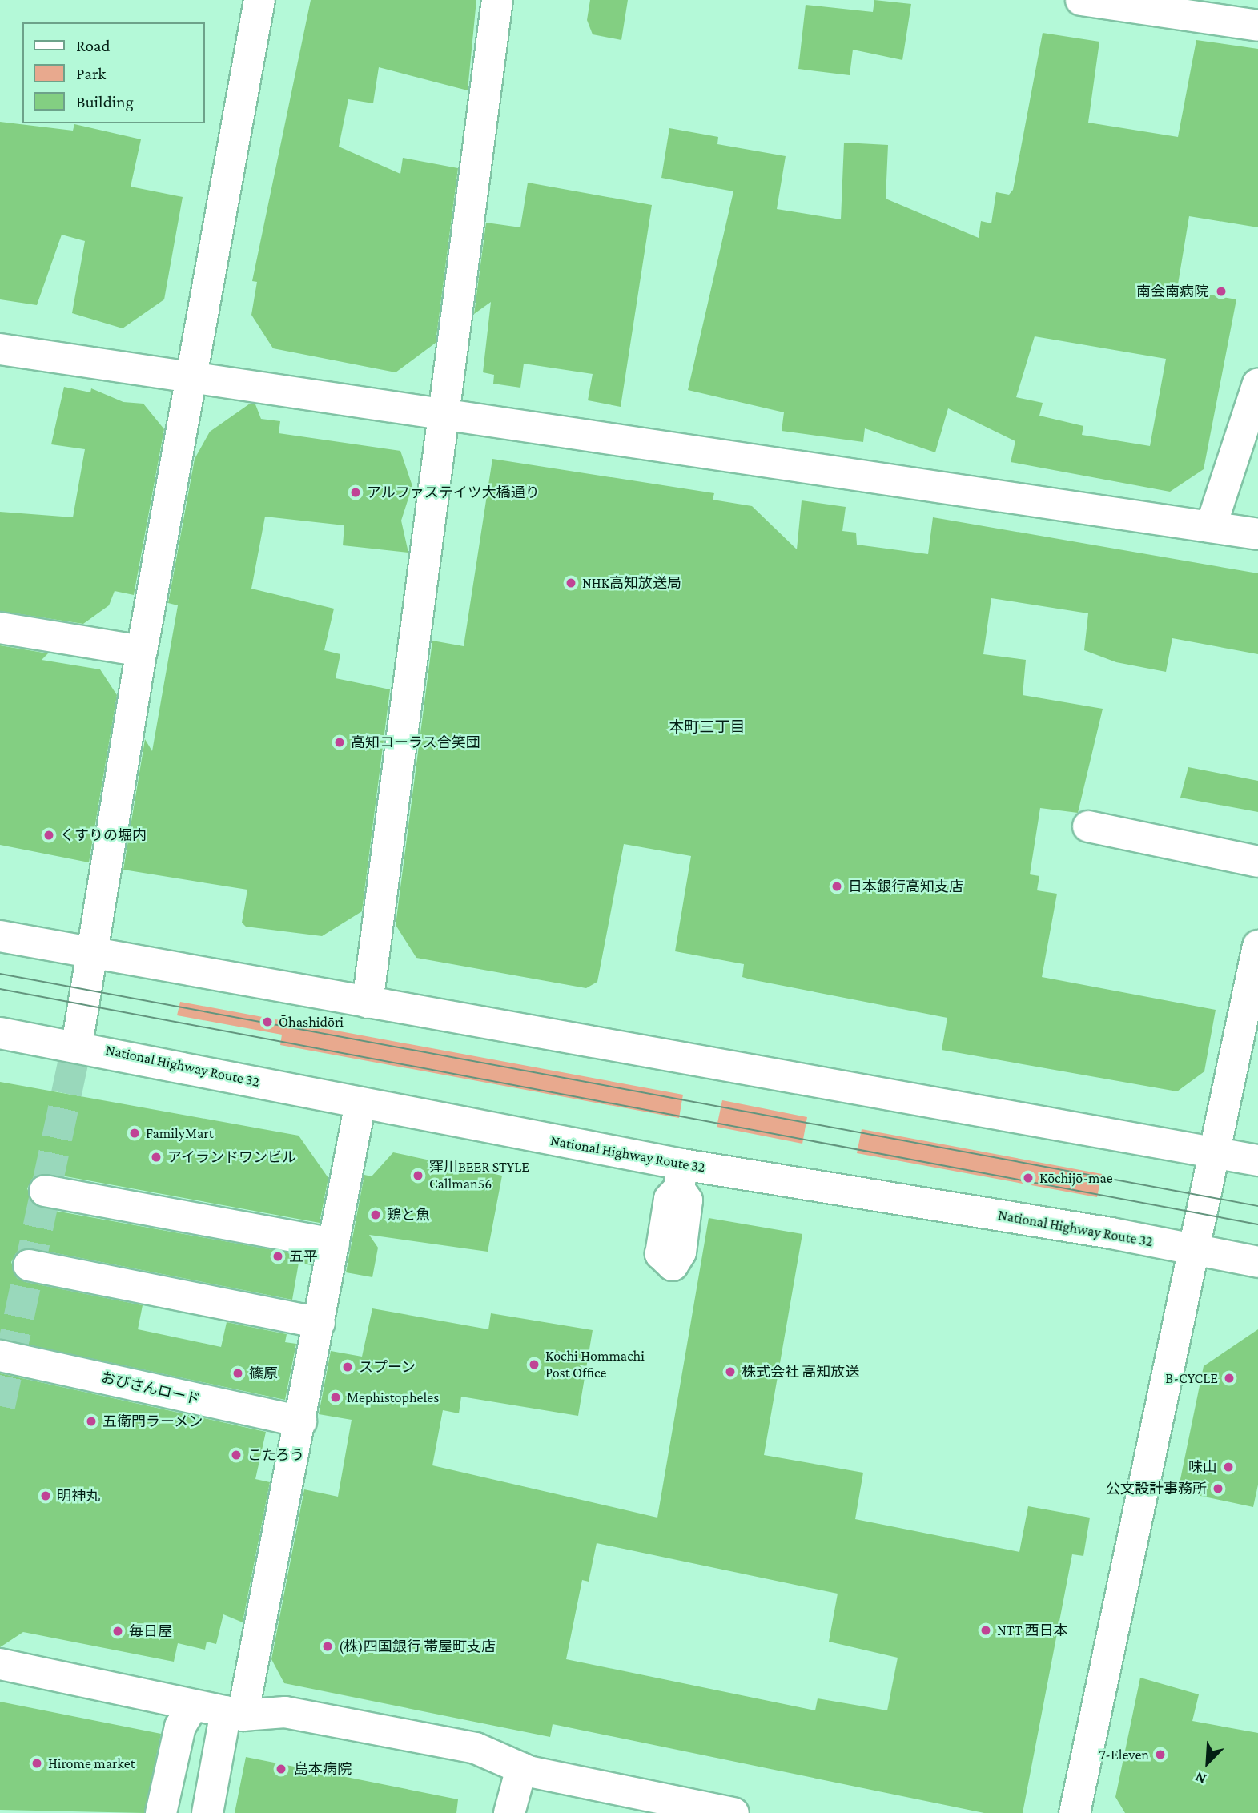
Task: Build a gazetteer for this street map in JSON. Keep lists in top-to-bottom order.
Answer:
{
  "streets": {
    "main road": ["National Highway Route 32", "おびさんロード"]
  },
  "districts": ["本町三丁目"],
  "places": [
    "南会南病院",
    "アルファステイツ大橋通り",
    "NHK高知放送局",
    "高知コーラス合笑団",
    "くすりの堀内",
    "日本銀行高知支店",
    "Ōhashidōri",
    "FamilyMart",
    "アイランドワンビル",
    "窪川BEER STYLE Callman56",
    "Kōchijō-mae",
    "鶏と魚",
    "五平",
    "Kochi Hommachi Post Office",
    "スプーン",
    "株式会社 高知放送",
    "篠原",
    "B-CYCLE",
    "Mephistopheles",
    "五衛門ラーメン",
    "こたろう",
    "味山",
    "公文設計事務所",
    "明神丸",
    "NTT 西日本",
    "毎日屋",
    "(株)四国銀行 帯屋町支店",
    "7-Eleven",
    "Hirome market",
    "島本病院"
  ],
  "legend": ["Road", "Park", "Building"],
  "north": "bottom left"
}
